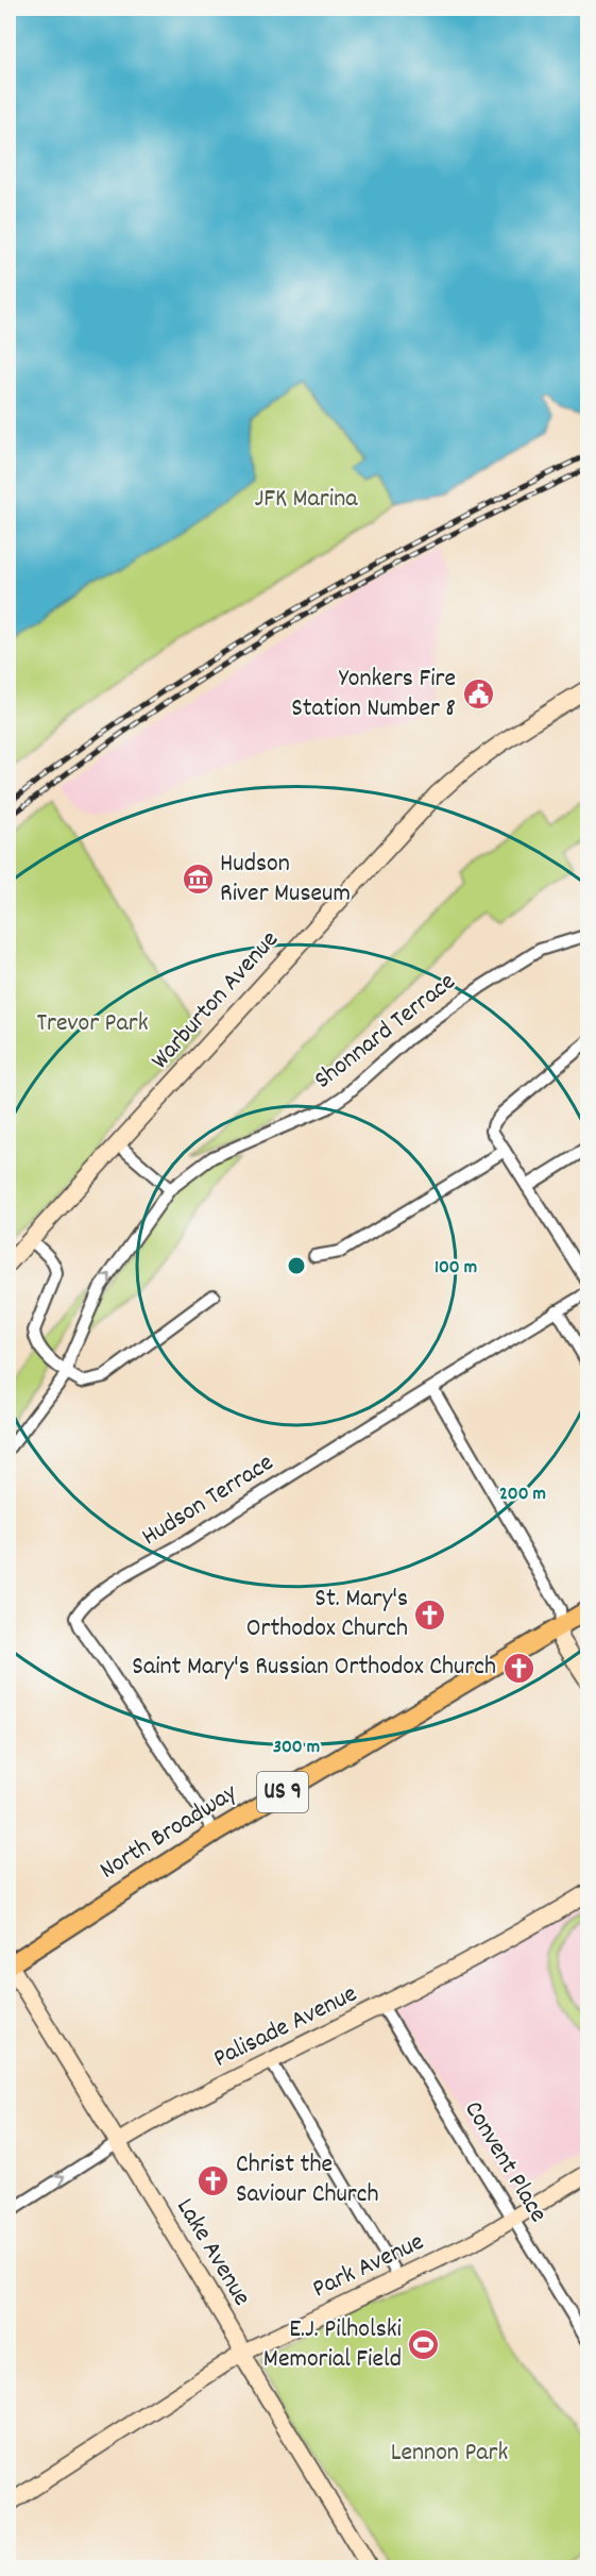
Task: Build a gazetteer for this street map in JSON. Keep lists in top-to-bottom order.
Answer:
{
  "streets": {
    "main road": ["US 9", "North Broadway"],
    "street": [
      "Warburton Avenue",
      "Shonnard Terrace",
      "Hudson Terrace",
      "Palisade Avenue",
      "Convent Place",
      "Lake Avenue",
      "Park Avenue"
    ]
  },
  "crossings": [
    ["Hudson Terrace", "North Broadway"],
    ["North Broadway", "Lake Avenue"],
    ["Palisade Avenue", "Convent Place"],
    ["Palisade Avenue", "Lake Avenue"],
    ["Convent Place", "Park Avenue"],
    ["Lake Avenue", "Park Avenue"]
  ],
  "parks": ["JFK Marina", "Trevor Park", "Lennon Park"],
  "places": {
    "public building": ["Yonkers Fire Station Number 8"],
    "museum": ["Hudson River Museum"],
    "church": ["St. Mary's Orthodox Church", "Saint Mary's Russian Orthodox Church", "Christ the Saviour Church"],
    "sports": ["E.J. Pilholski Memorial Field"]
  },
  "rings": ["100 m", "200 m", "300 m"]
}
